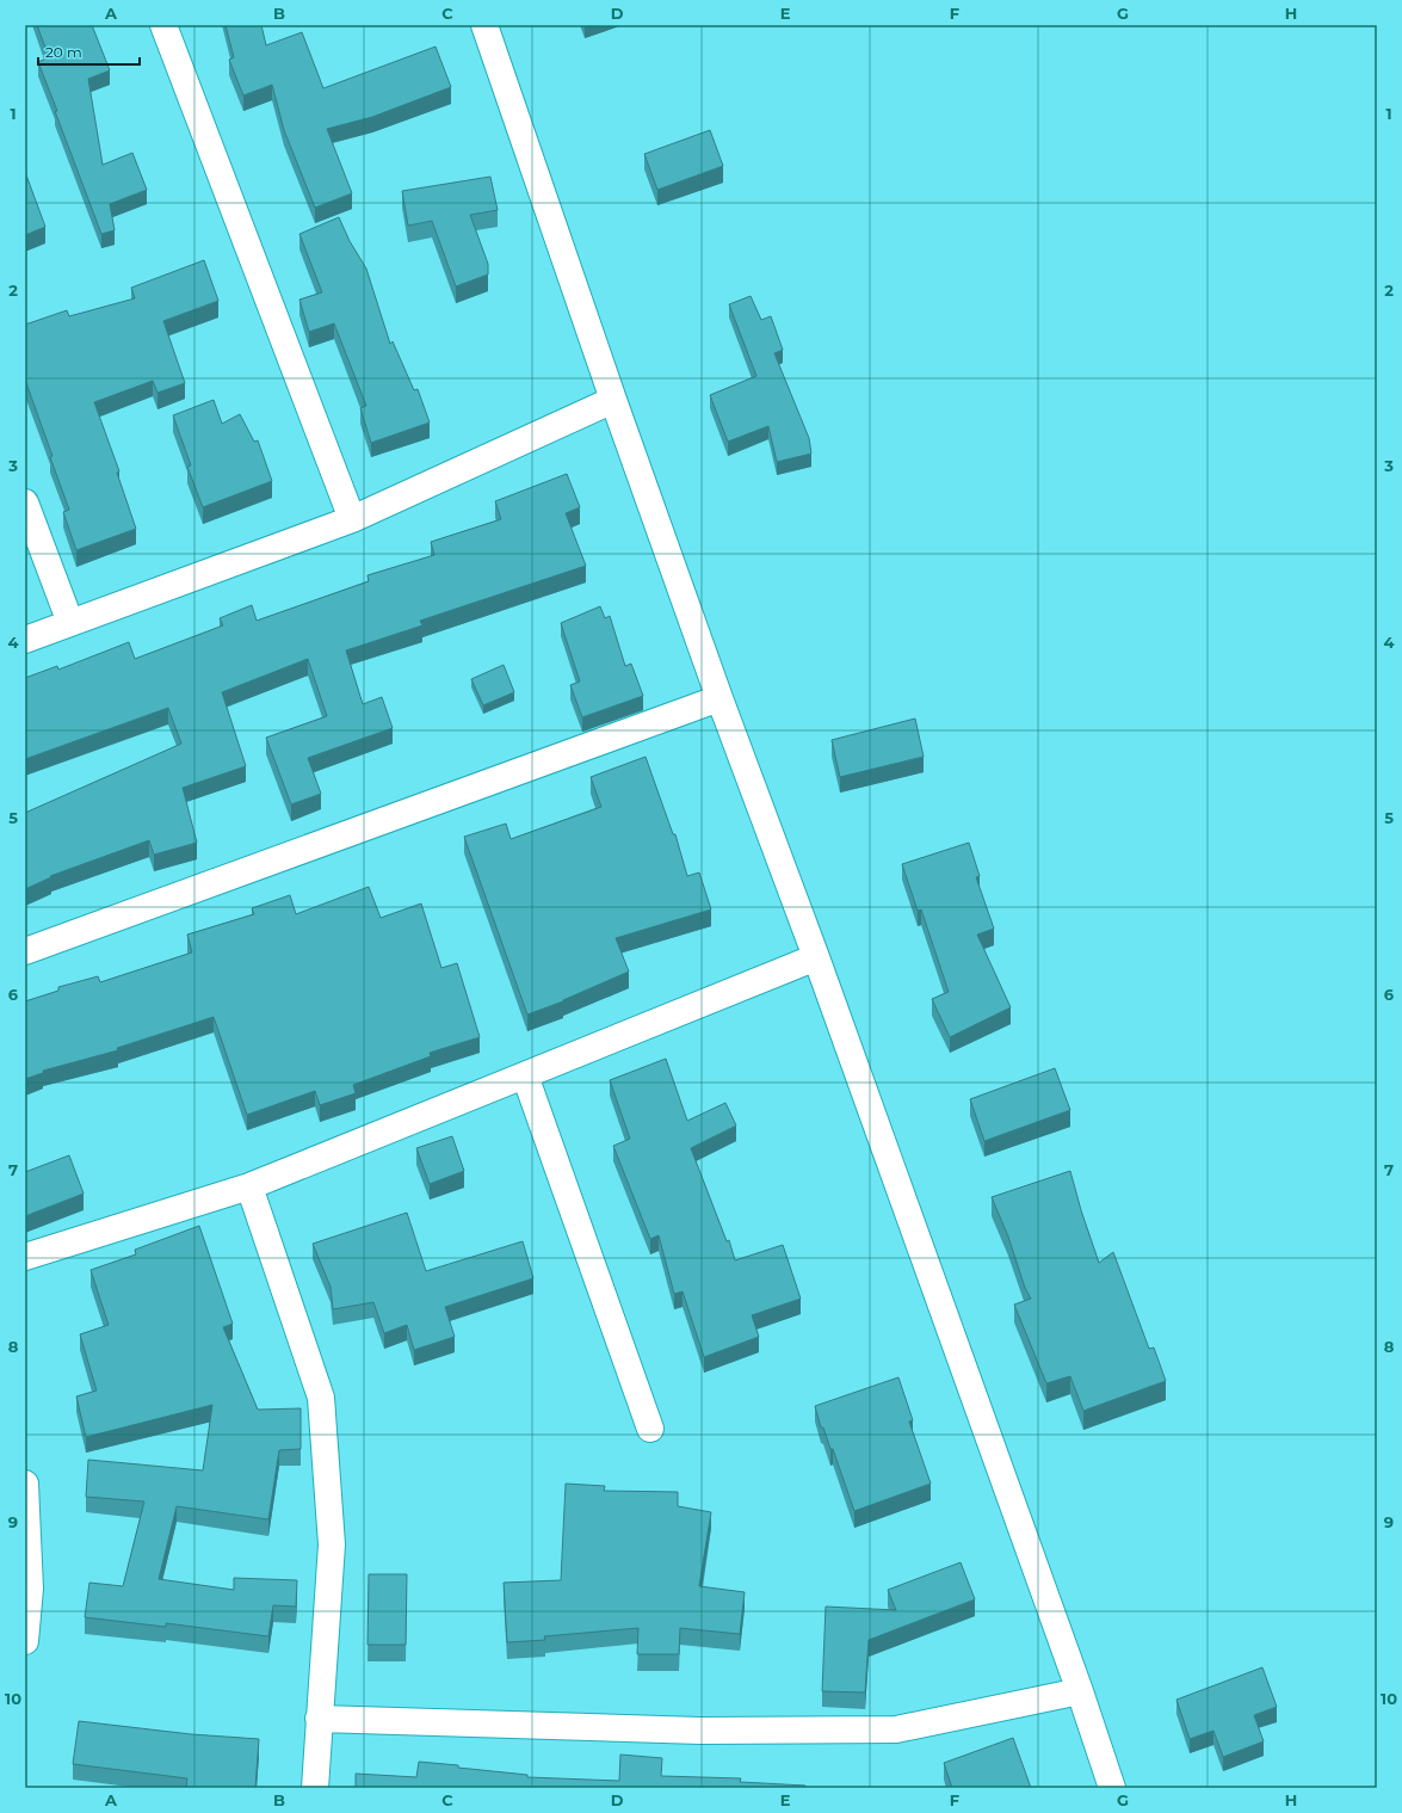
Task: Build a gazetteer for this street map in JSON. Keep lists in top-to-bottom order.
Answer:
{
  "scale_bar": "20 m",
  "grid": {
    "columns": [
      "A",
      "B",
      "C",
      "D",
      "E",
      "F",
      "G",
      "H"
    ],
    "rows": [
      "1",
      "2",
      "3",
      "4",
      "5",
      "6",
      "7",
      "8",
      "9",
      "10"
    ]
  }
}
